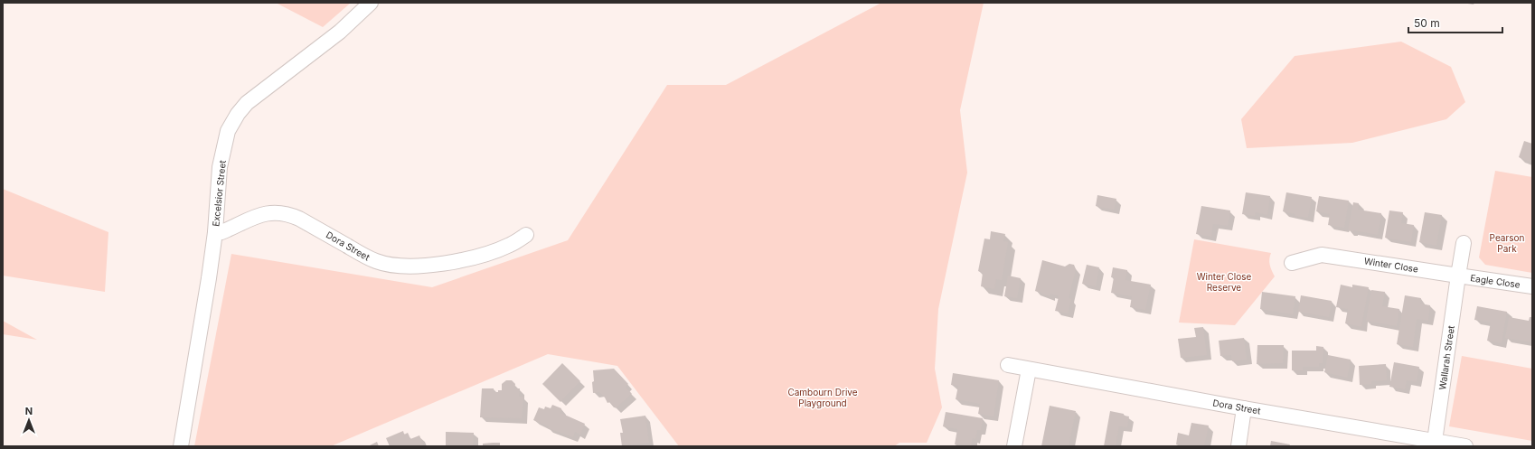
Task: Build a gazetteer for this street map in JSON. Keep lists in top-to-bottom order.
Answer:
{
  "streets": {
    "street": [
      "Excelsior Street",
      "Dora Street",
      "Winter Close",
      "Eagle Close",
      "Wallarah Street"
    ]
  },
  "crossings": [
    ["Excelsior Street", "Dora Street"],
    ["Dora Street", "Wallarah Street"],
    ["Winter Close", "Eagle Close"],
    ["Winter Close", "Wallarah Street"],
    ["Eagle Close", "Wallarah Street"]
  ],
  "parks": ["Pearson Park", "Winter Close Reserve", "Cambourn Drive Playground"],
  "scale_bar": "50 m",
  "north": "top"
}
